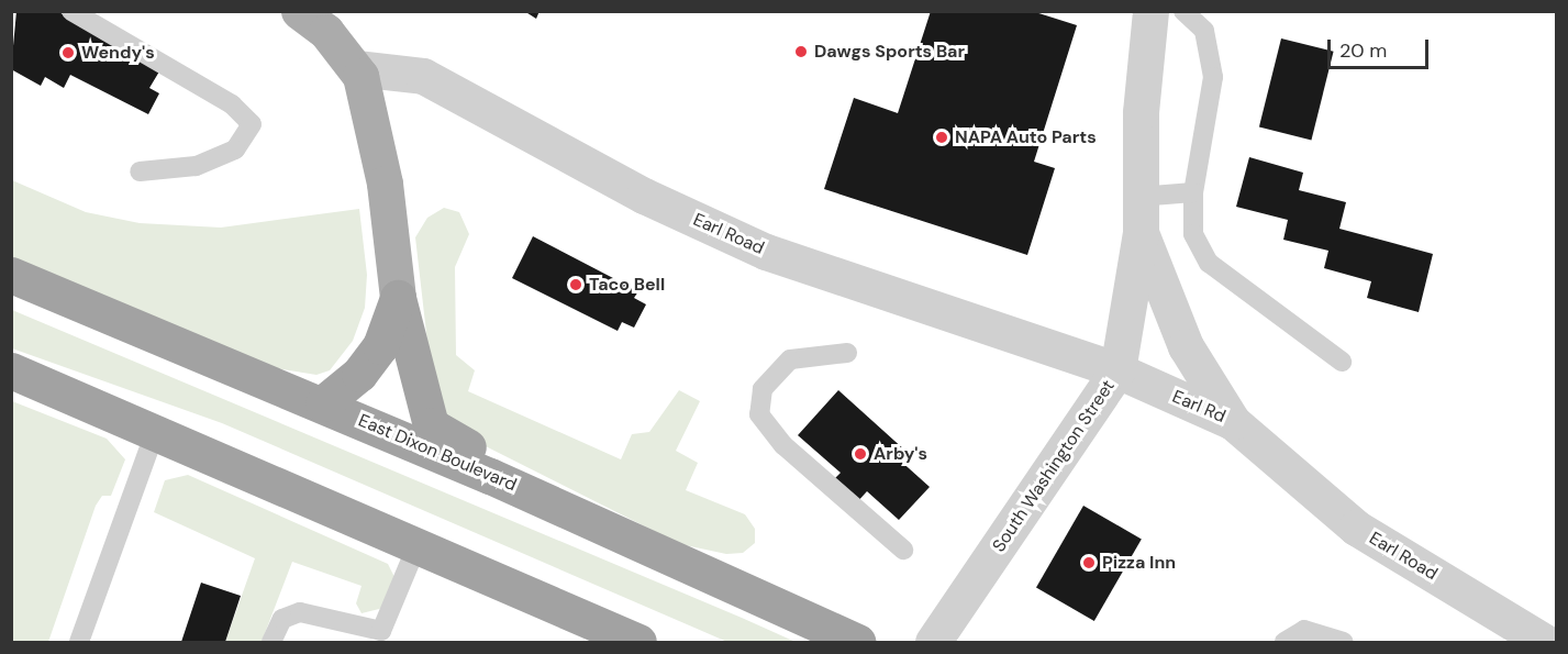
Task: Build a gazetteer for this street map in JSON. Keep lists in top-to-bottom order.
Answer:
{
  "streets": {
    "highway": ["East Dixon Boulevard"],
    "street": ["Earl Road", "Earl Rd", "South Washington Street"]
  },
  "crossings": [
    ["Earl Road", "Earl Rd"],
    ["Earl Road", "South Washington Street"],
    ["Earl Rd", "South Washington Street"]
  ],
  "places": [
    "Dawgs Sports Bar",
    "Wendy's",
    "NAPA Auto Parts",
    "Taco Bell",
    "Arby's",
    "Pizza Inn"
  ],
  "scale_bar": "20 m"
}
